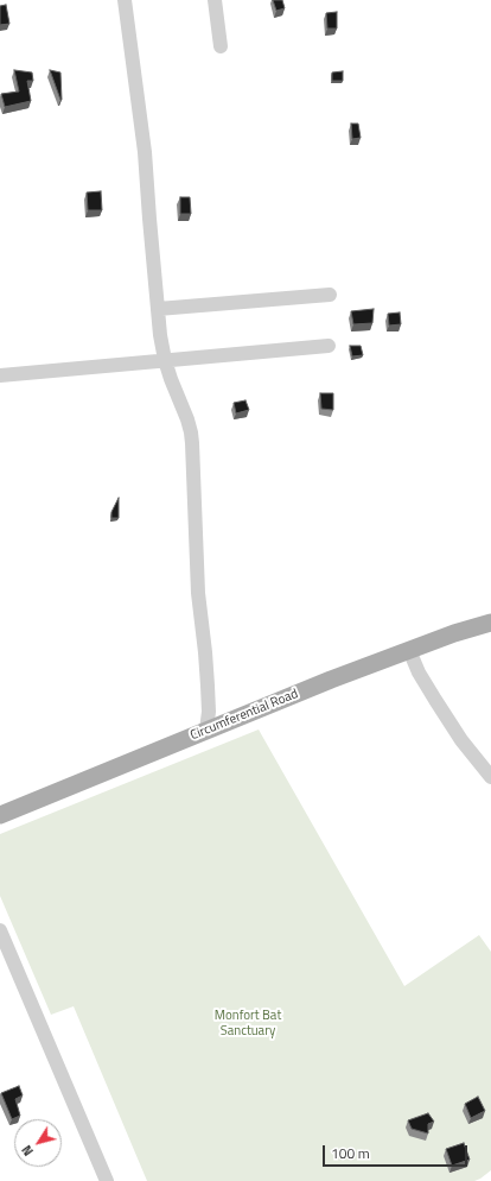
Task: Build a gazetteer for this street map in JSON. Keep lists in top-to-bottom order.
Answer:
{
  "streets": {
    "main road": ["Circumferential Road"]
  },
  "parks": ["Monfort Bat Sanctuary"],
  "scale_bar": "100 m",
  "north": "bottom left"
}
